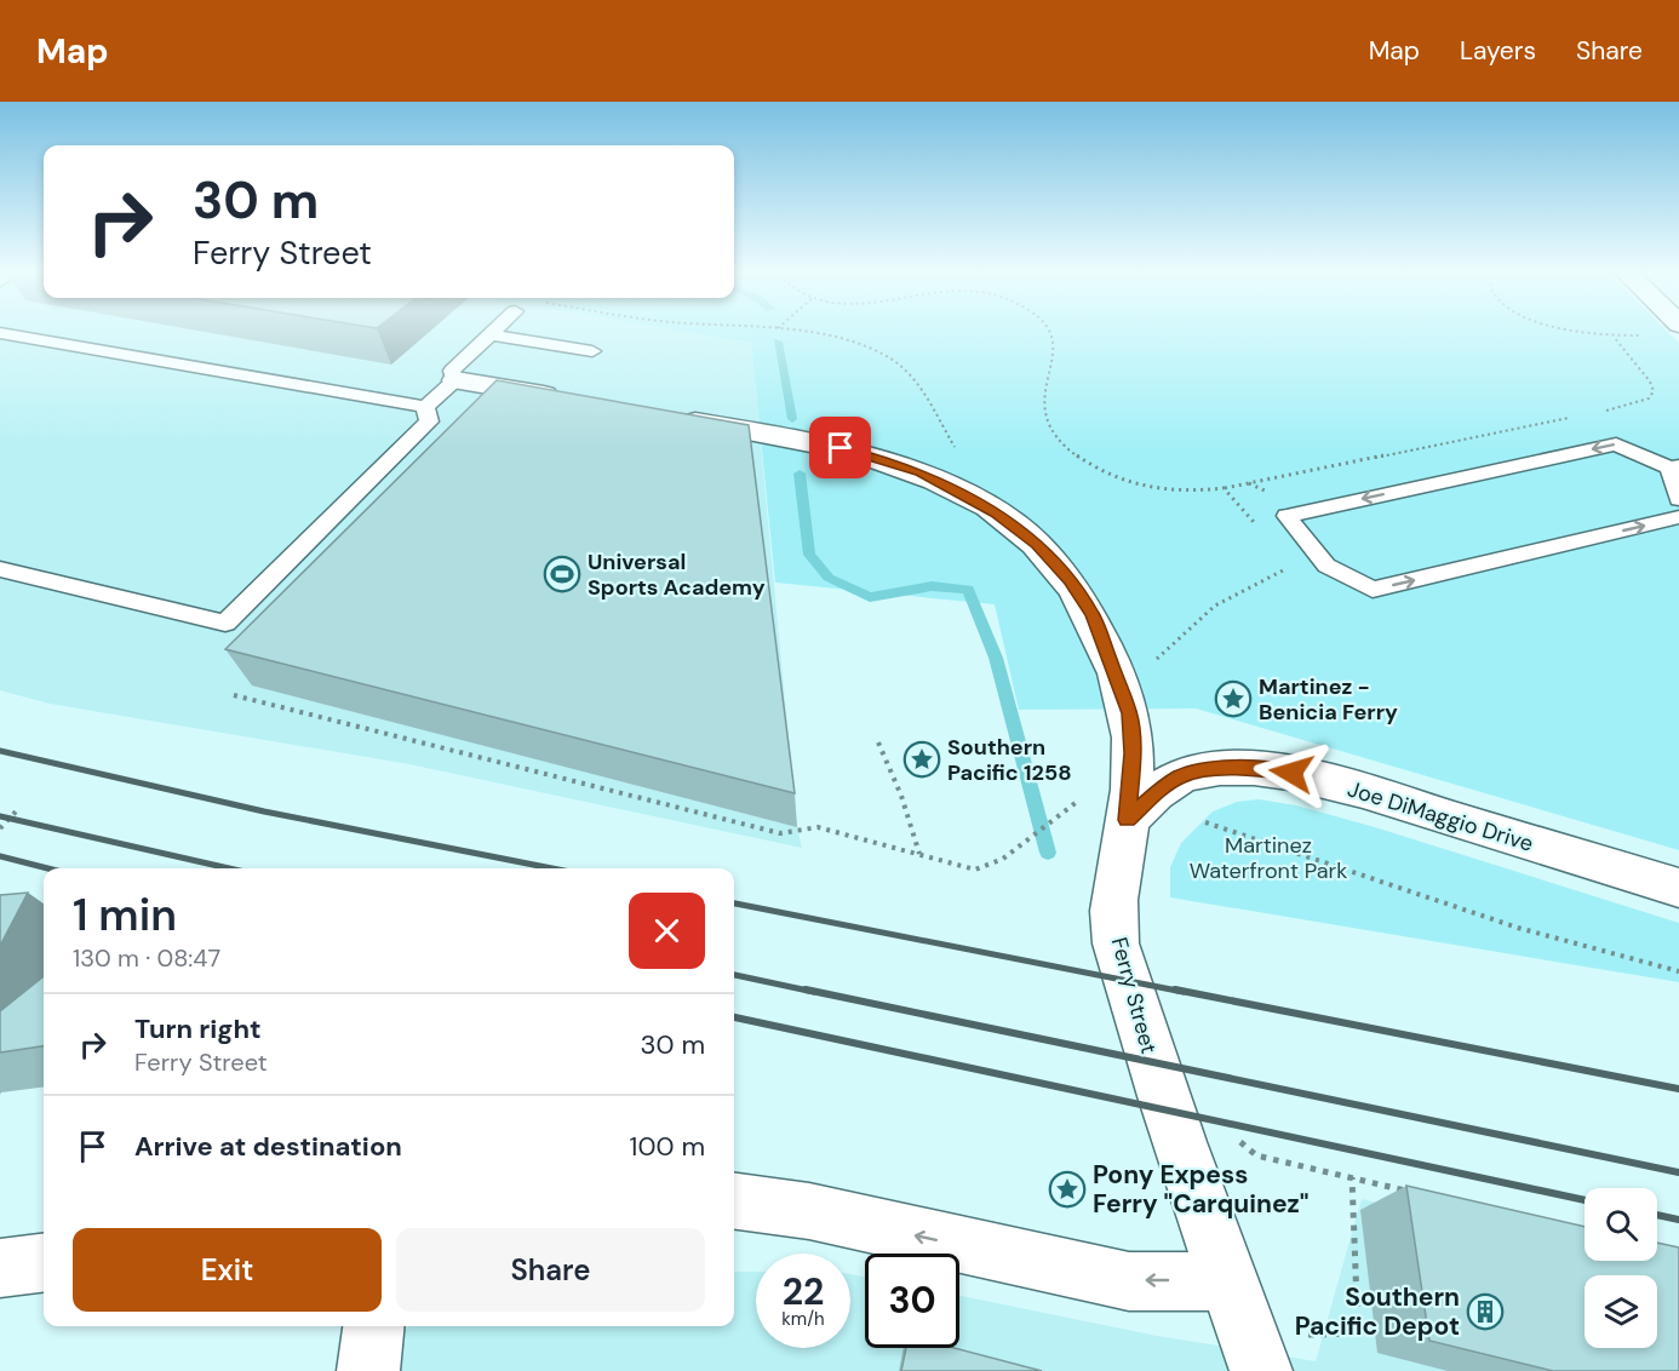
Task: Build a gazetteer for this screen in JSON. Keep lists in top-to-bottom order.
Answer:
{
  "streets": {
    "street": ["Joe DiMaggio Drive", "Ferry Street"]
  },
  "crossings": [
    ["Joe DiMaggio Drive", "Ferry Street"]
  ],
  "parks": ["Martinez Waterfront Park"],
  "places": {
    "sports": ["Universal Sports Academy"],
    "place": ["Martinez - Benicia Ferry", "Southern Pacific 1258", "Pony Expess Ferry \"Carquinez\""],
    "building": ["Southern Pacific Depot"]
  },
  "page": {
    "header": "Map",
    "nav": ["Map", "Layers", "Share"],
    "turn": ["30 m", "Ferry Street"],
    "heading": ["1 min", "130 m · 08:47"],
    "list": [
      {
        "name": "Turn right",
        "note": "Ferry Street",
        "value": "30 m"
      },
      {
        "name": "Arrive at destination",
        "value": "100 m"
      }
    ],
    "buttons": ["Exit", "Share"],
    "speed": "22 km/h",
    "limit": "30"
  }
}
